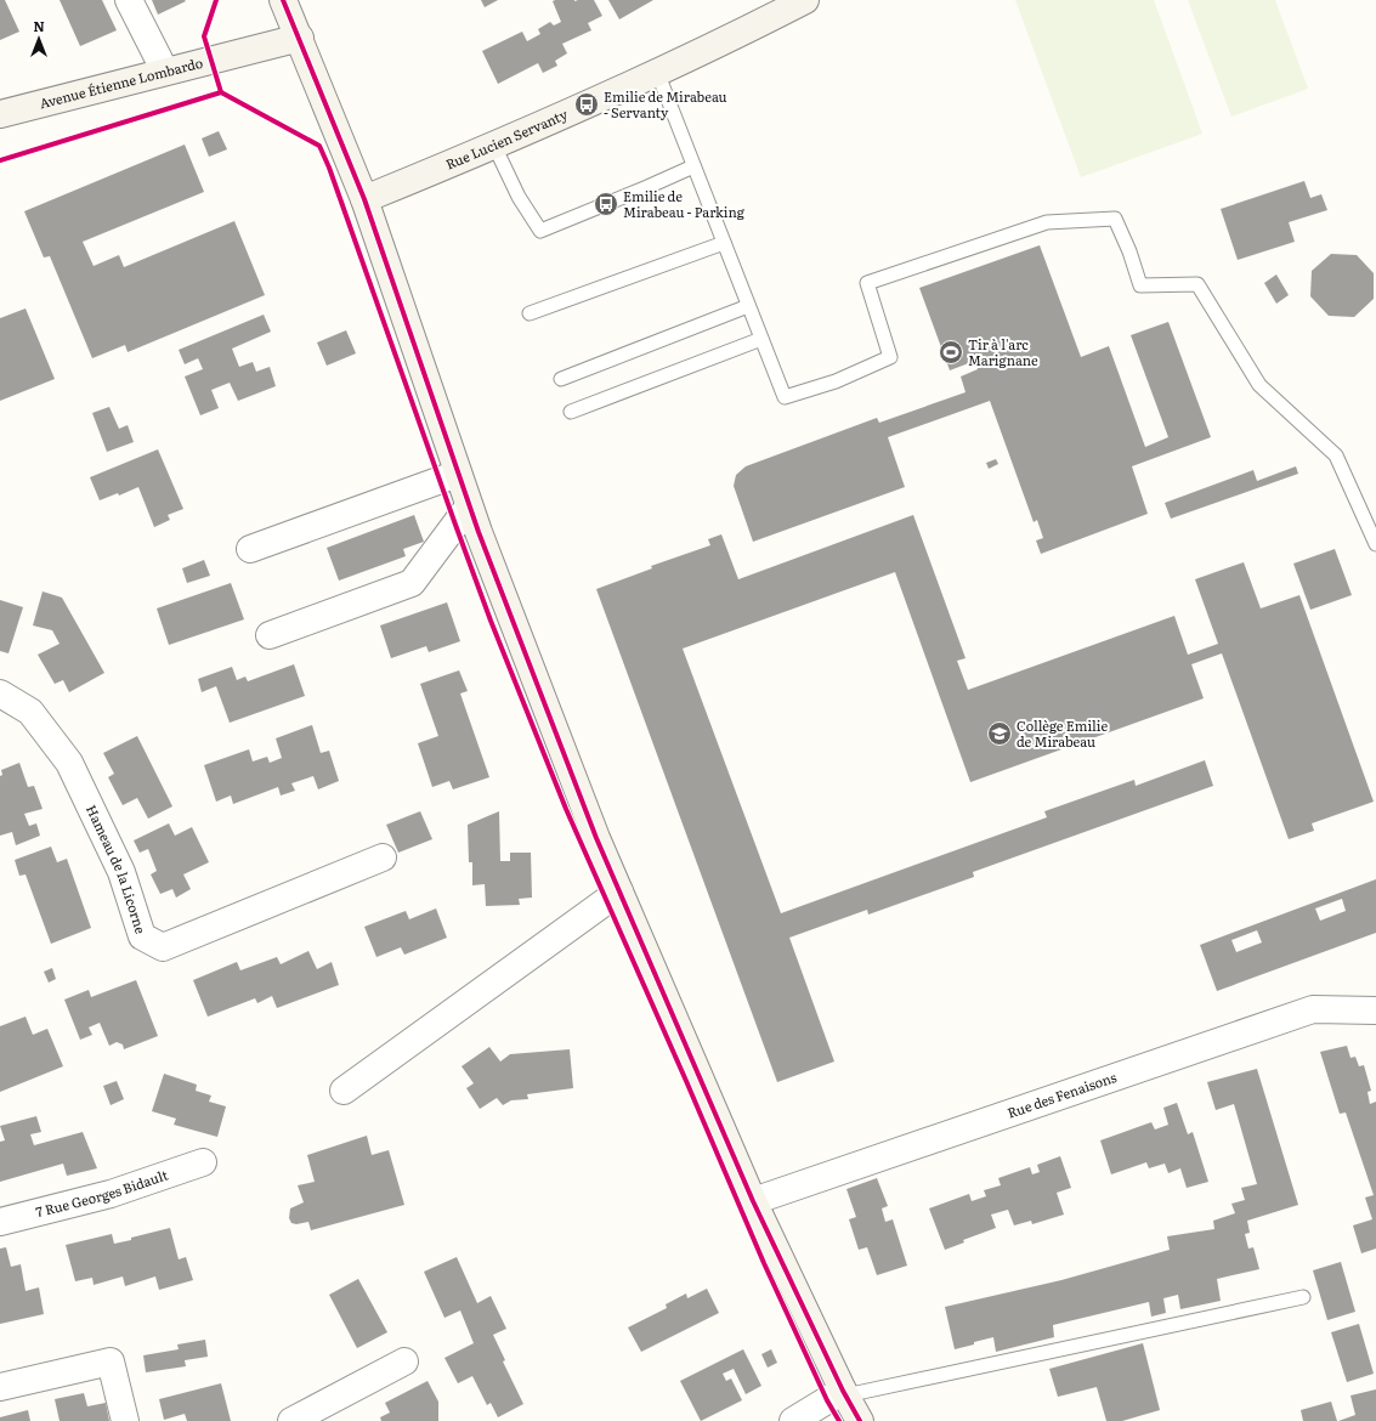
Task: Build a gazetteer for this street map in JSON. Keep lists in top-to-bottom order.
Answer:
{
  "streets": {
    "street": [
      "Avenue Étienne Lombardo",
      "Rue Lucien Servanty",
      "Hameau de la Licorne",
      "Rue des Fenaisons",
      "7 Rue Georges Bidault"
    ]
  },
  "places": {
    "bus stop": ["Emilie de Mirabeau - Servanty", "Emilie de Mirabeau - Parking"],
    "sports": ["Tir à l'arc Marignane"],
    "school or university": ["Collège Emilie de Mirabeau"]
  },
  "north": "top"
}
